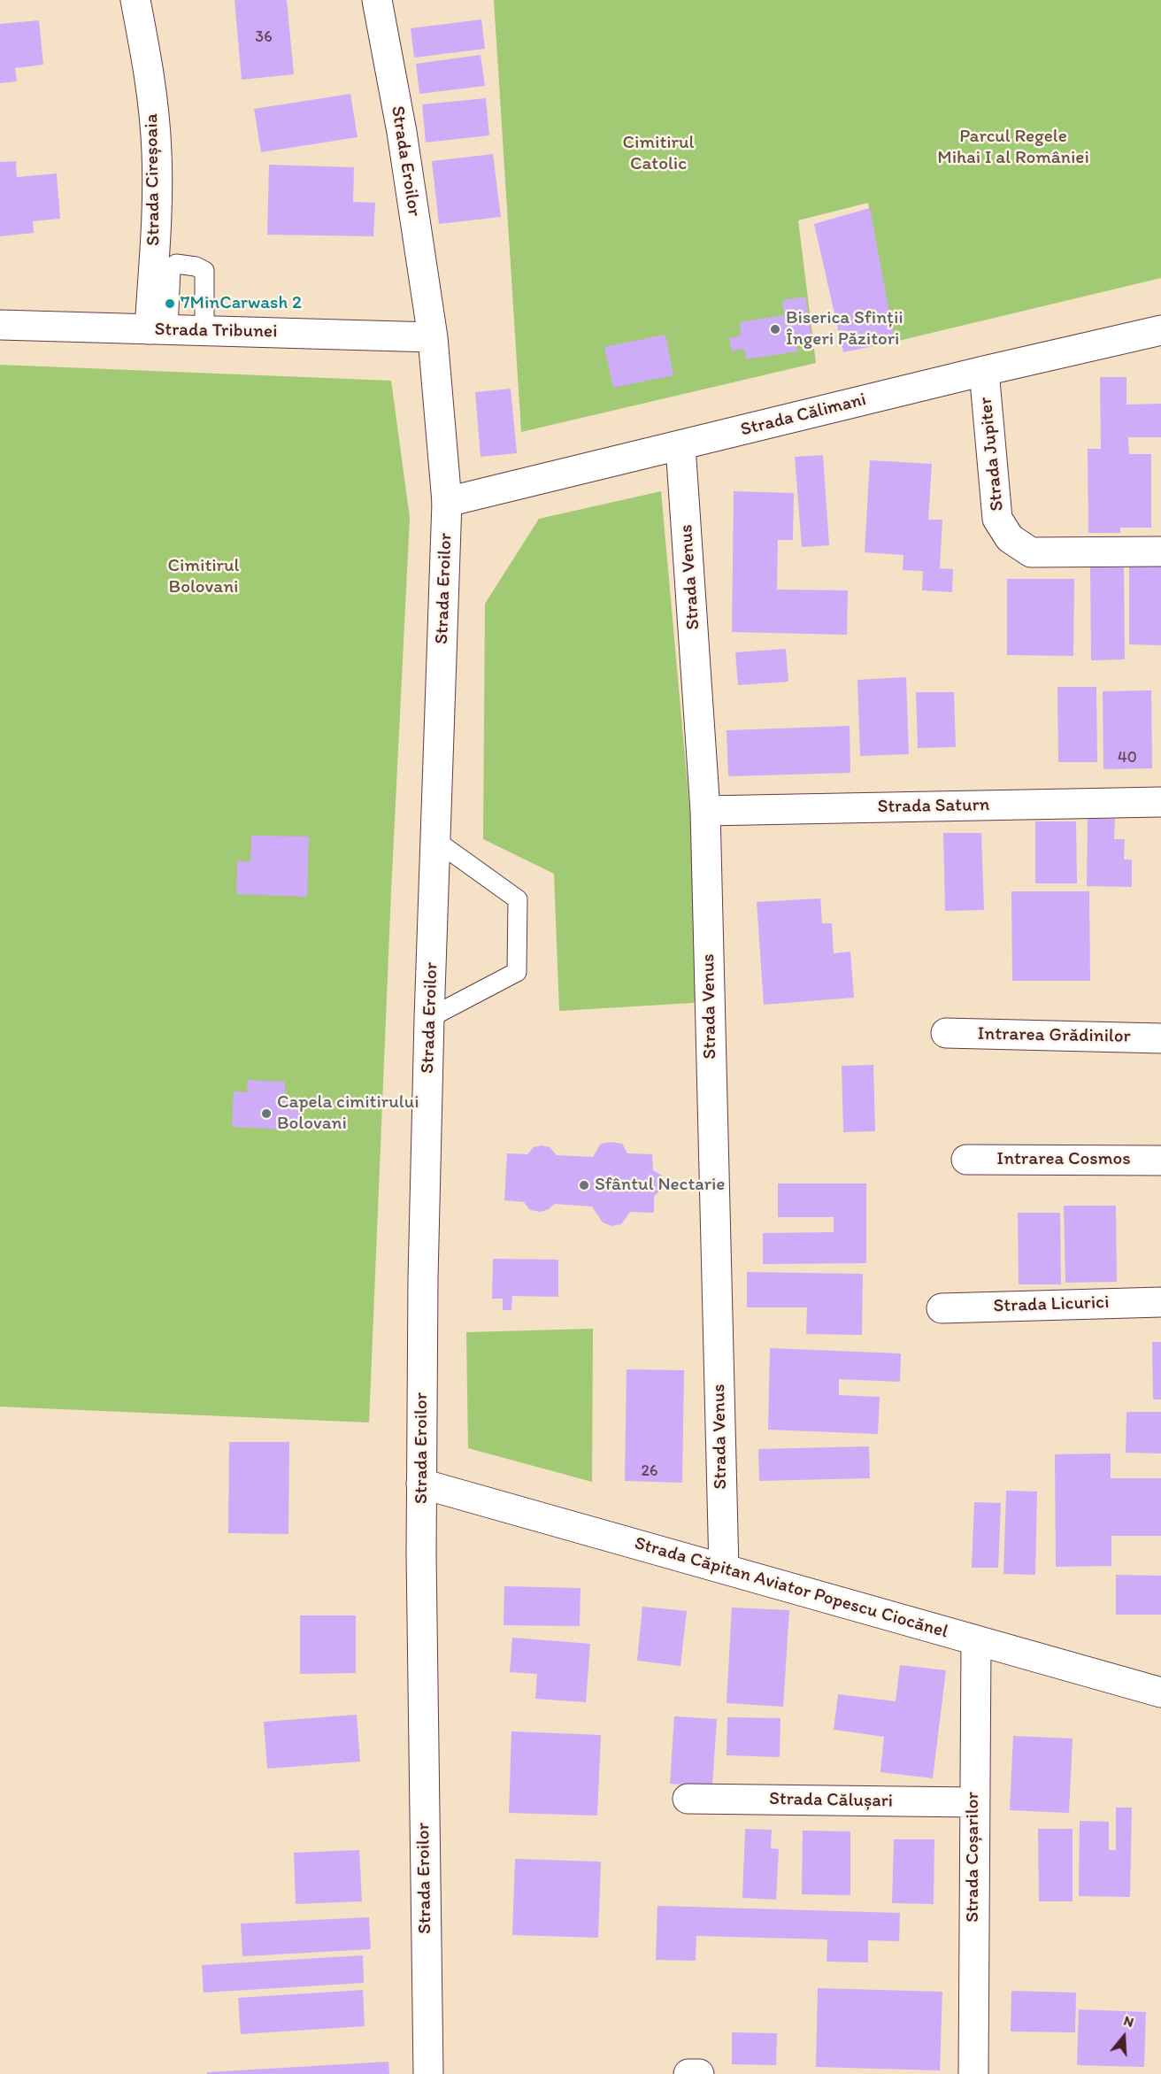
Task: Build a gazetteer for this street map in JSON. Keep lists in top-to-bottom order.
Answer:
{
  "streets": {
    "street": [
      "Strada Eroilor",
      "Strada Cireșoaia",
      "Strada Tribunei",
      "Strada Călimani",
      "Strada Jupiter",
      "Strada Venus",
      "Strada Saturn",
      "Intrarea Grădinilor",
      "Intrarea Cosmos",
      "Strada Licurici",
      "Strada Căpitan Aviator Popescu Ciocănel",
      "Strada Călușari",
      "Strada Coșarilor"
    ]
  },
  "crossings": [
    ["Strada Eroilor", "Strada Tribunei"],
    ["Strada Eroilor", "Strada Călimani"],
    ["Strada Eroilor", "Strada Căpitan Aviator Popescu Ciocănel"],
    ["Strada Cireșoaia", "Strada Tribunei"],
    ["Strada Călimani", "Strada Jupiter"],
    ["Strada Călimani", "Strada Venus"],
    ["Strada Venus", "Strada Saturn"],
    ["Strada Venus", "Strada Căpitan Aviator Popescu Ciocănel"],
    ["Strada Căpitan Aviator Popescu Ciocănel", "Strada Coșarilor"],
    ["Strada Călușari", "Strada Coșarilor"]
  ],
  "parks": ["Parcul Regele Mihai I al României", "Cimitirul Catolic", "Cimitirul Bolovani"],
  "places": [
    "7MinCarwash 2",
    "Biserica Sfinții Îngeri Păzitori",
    "Capela cimitirului Bolovani",
    "Sfântul Nectarie"
  ],
  "house_numbers": ["36", "40", "26"],
  "north": "top"
}
